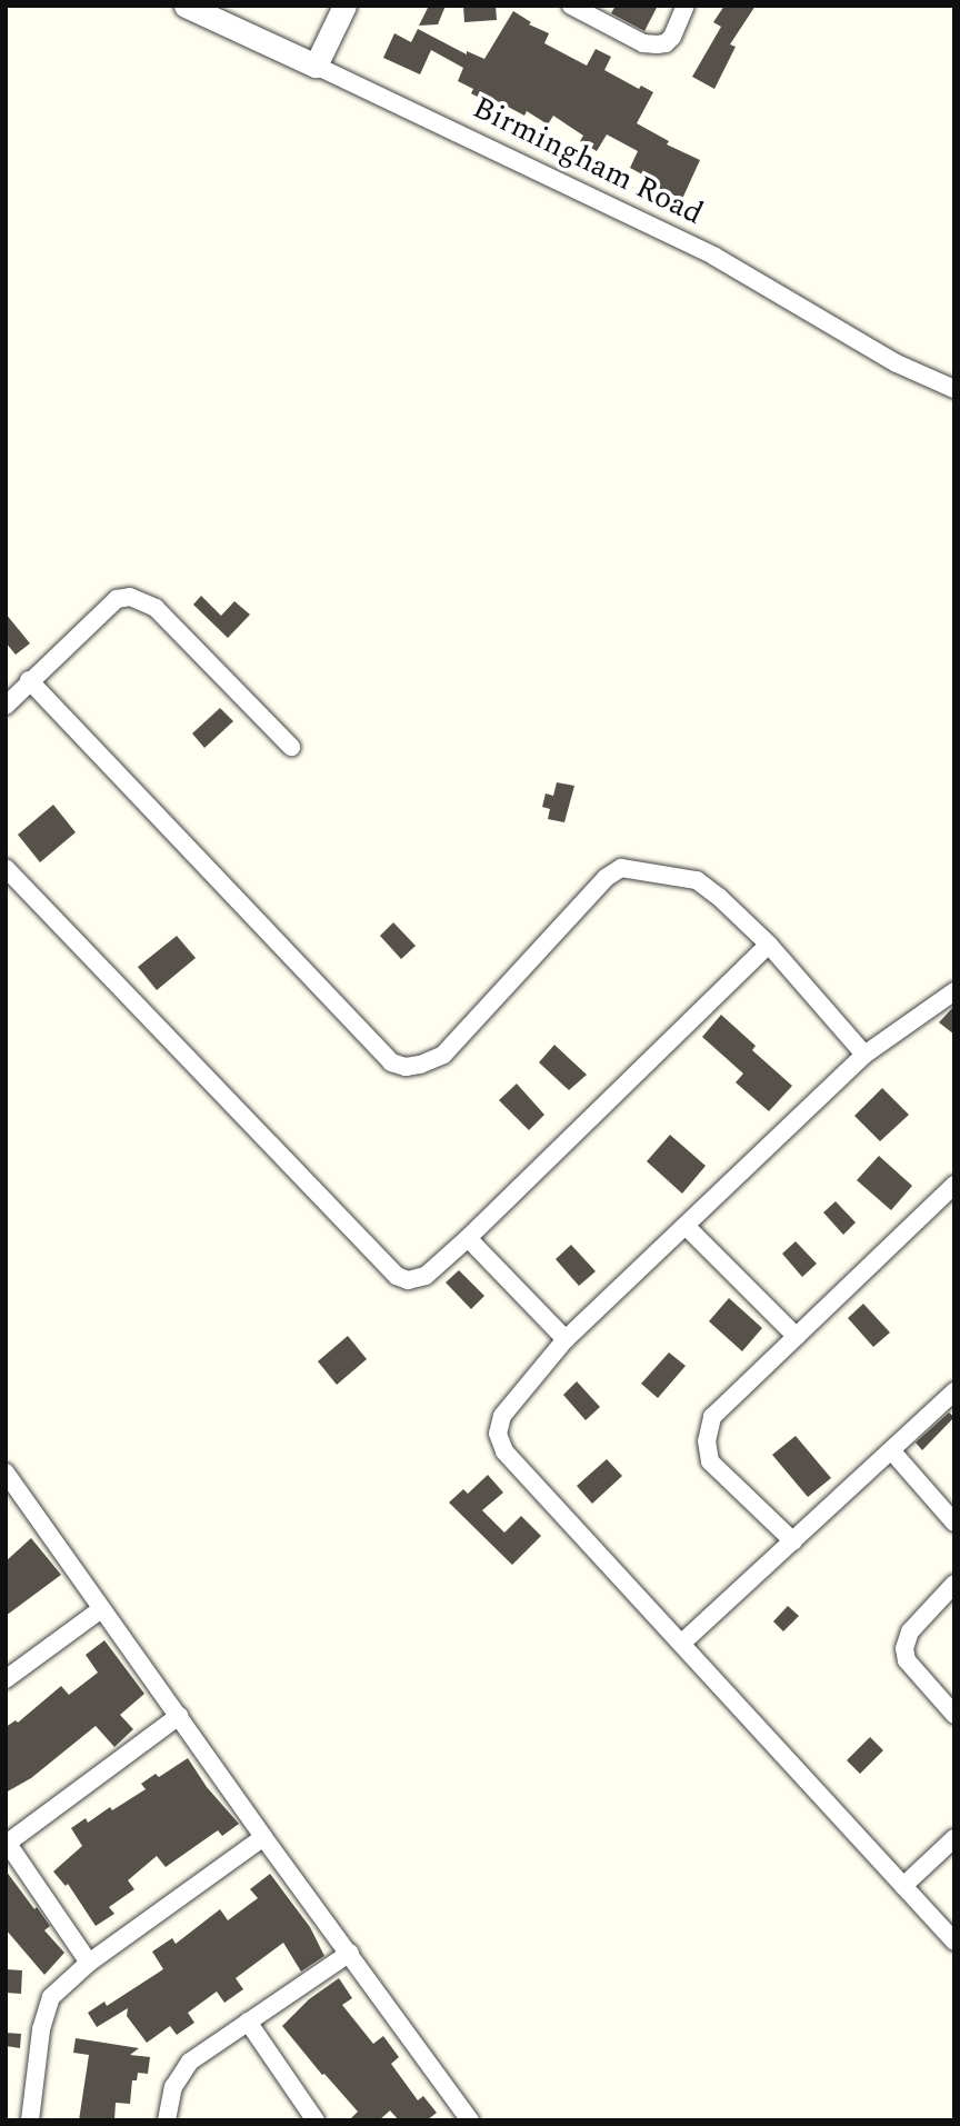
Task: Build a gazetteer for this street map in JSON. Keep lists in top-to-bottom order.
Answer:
{
  "streets": {
    "street": ["Birmingham Road"]
  }
}
